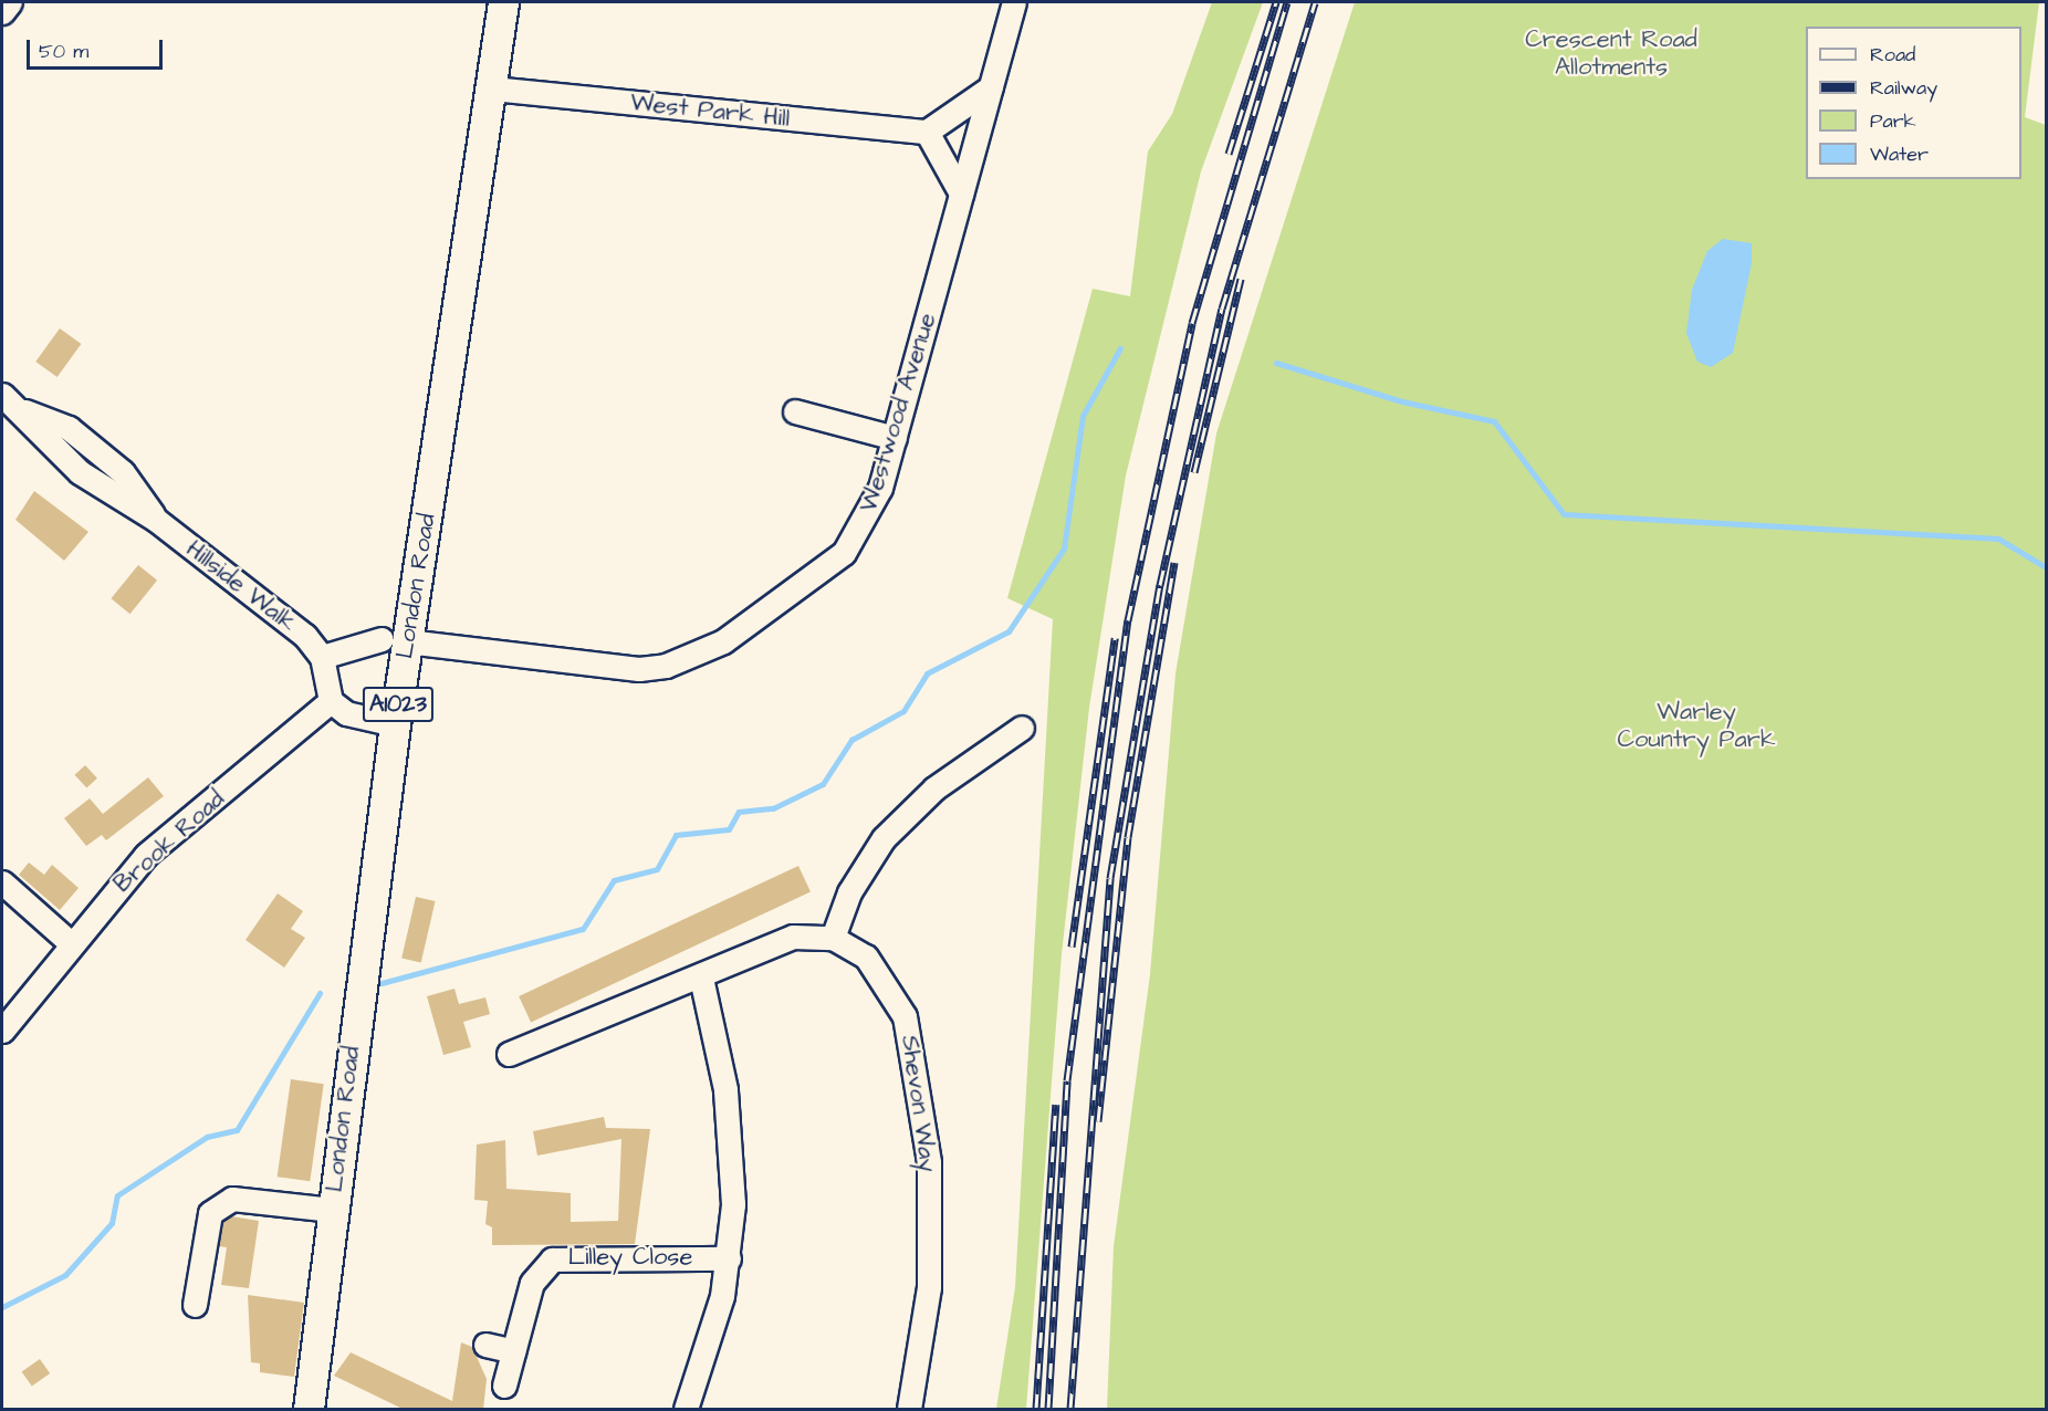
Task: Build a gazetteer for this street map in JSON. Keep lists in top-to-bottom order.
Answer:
{
  "streets": {
    "main road": ["London Road", "A1023"],
    "street": [
      "West Park Hill",
      "Westwood Avenue",
      "Hillside Walk",
      "Brook Road",
      "Shevon Way",
      "Lilley Close"
    ]
  },
  "crossings": [
    ["West Park Hill", "London Road"],
    ["Westwood Avenue", "London Road"]
  ],
  "parks": ["Crescent Road Allotments", "Warley Country Park"],
  "legend": [
    "Road",
    "Railway",
    "Park",
    "Water"
  ],
  "scale_bar": "50 m"
}
